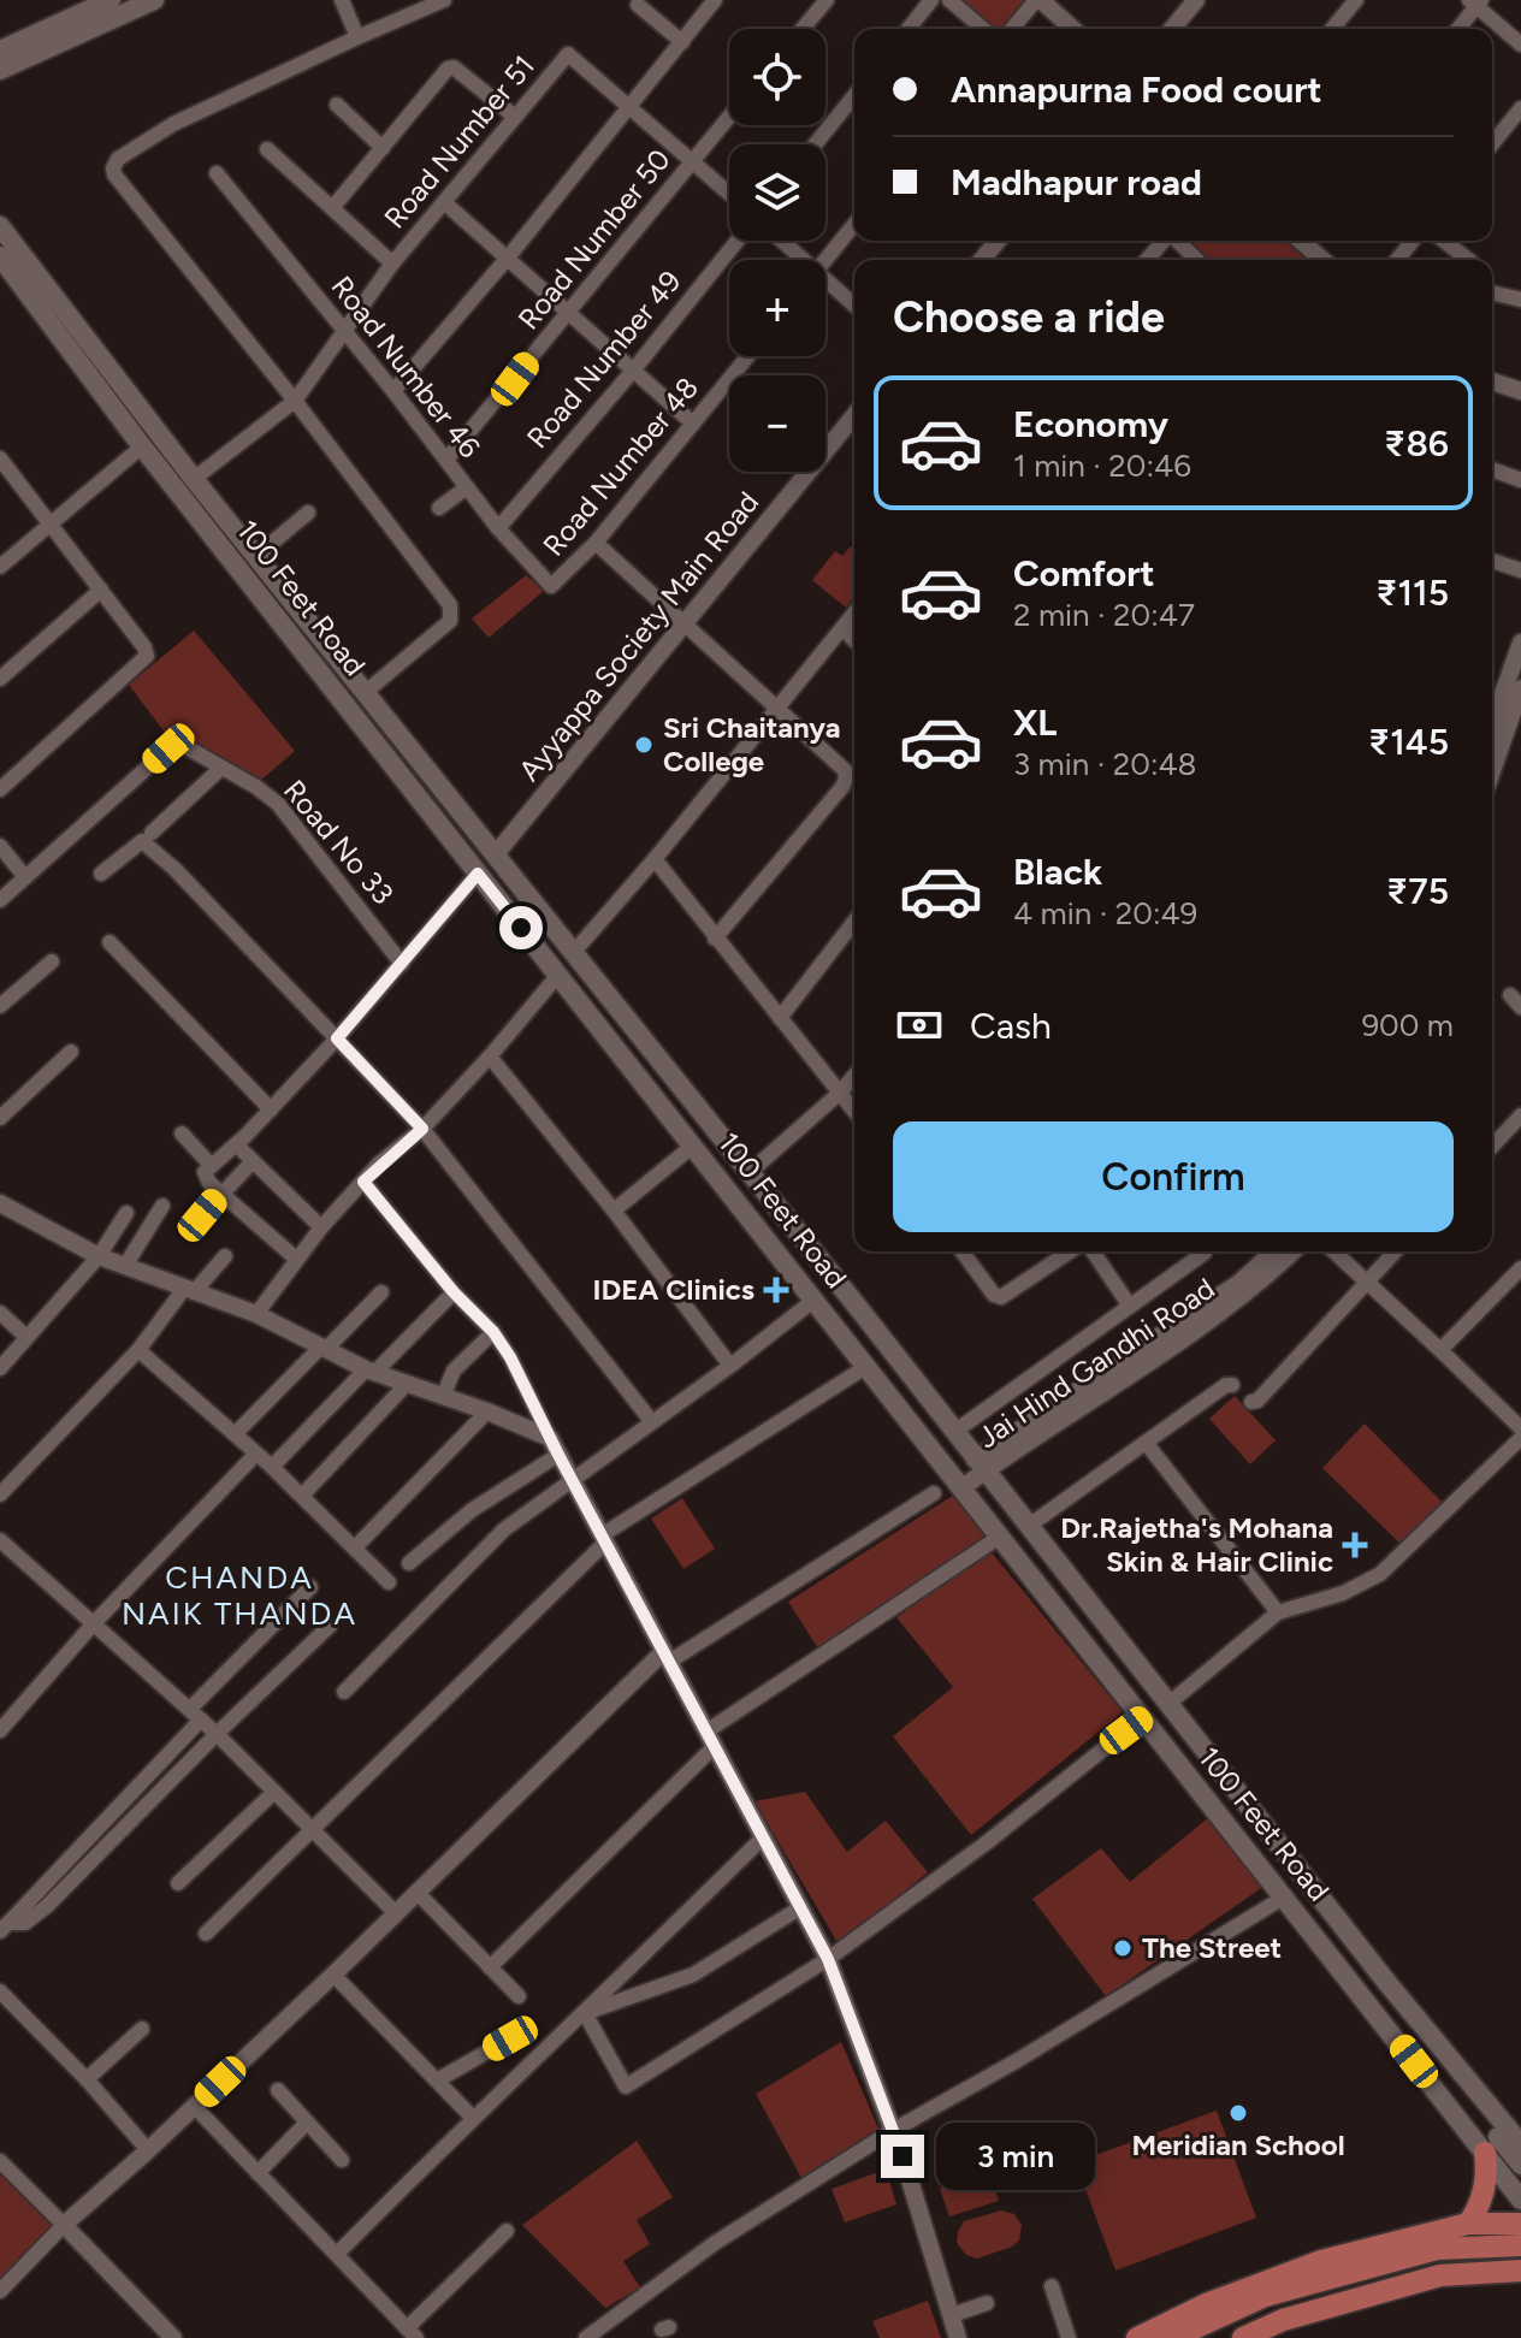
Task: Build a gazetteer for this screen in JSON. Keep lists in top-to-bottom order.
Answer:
{
  "streets": {
    "main road": ["100 Feet Road"],
    "street": [
      "Road Number 51",
      "Road Number 50",
      "Road Number 49",
      "Road Number 46",
      "Road Number 48",
      "Ayyappa Society Main Road",
      "Road No 33",
      "Jai Hind Gandhi Road"
    ]
  },
  "crossings": [
    ["Road Number 51", "Road Number 46"],
    ["Road Number 51", "100 Feet Road"],
    ["Road Number 50", "Road Number 46"],
    ["Road Number 49", "Road Number 46"],
    ["Road Number 46", "Road Number 48"],
    ["100 Feet Road", "Ayyappa Society Main Road"],
    ["100 Feet Road", "Jai Hind Gandhi Road"]
  ],
  "districts": ["CHANDA NAIK THANDA"],
  "places": {
    "other": ["Sri Chaitanya College", "The Street", "Meridian School"],
    "health": ["IDEA Clinics", "Dr.Rajetha's Mohana Skin & Hair Clinic"]
  },
  "page": {
    "map_buttons": ["+", "−"],
    "banner": ["Annapurna Food court", "Madhapur road"],
    "heading": "Choose a ride",
    "list": [
      {
        "name": "Economy",
        "note": "1 min · 20:46",
        "value": "₹86"
      },
      {
        "name": "Comfort",
        "note": "2 min · 20:47",
        "value": "₹115"
      },
      {
        "name": "XL",
        "note": "3 min · 20:48",
        "value": "₹145"
      },
      {
        "name": "Black",
        "note": "4 min · 20:49",
        "value": "₹75"
      }
    ],
    "pay": ["Cash", "900 m"],
    "buttons": "Confirm",
    "bubble": "3 min"
  }
}
